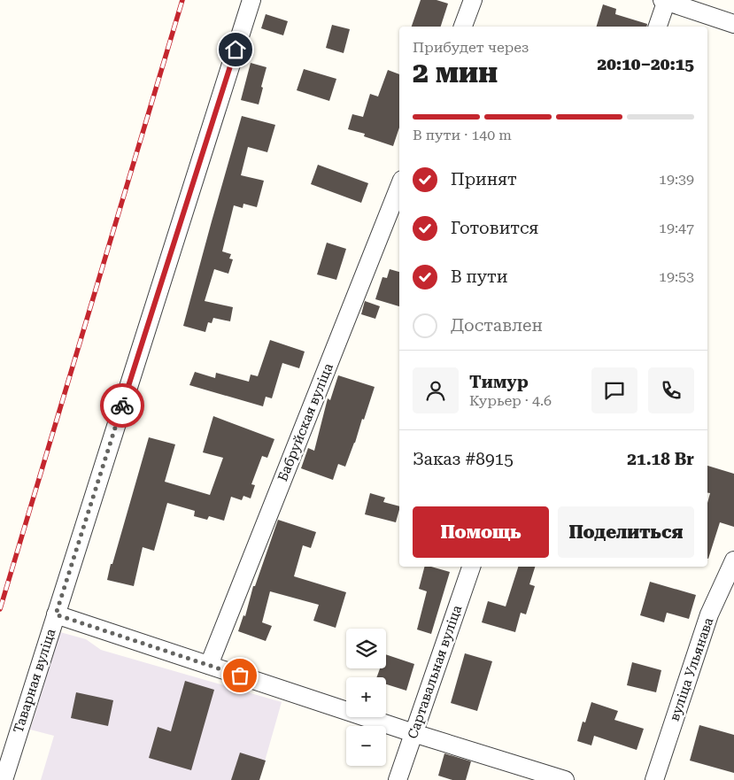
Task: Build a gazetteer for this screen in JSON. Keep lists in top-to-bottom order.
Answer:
{
  "streets": {
    "street": [
      "Бабруйская вуліца",
      "вуліца Ульянава",
      "Сартавальная вуліца",
      "Таварная вуліца"
    ]
  },
  "page": {
    "heading": ["2 мин", "Прибудет через", "20:10–20:15"],
    "panel": [
      "Тимур",
      "Курьер · 4.6",
      "Заказ #8915",
      "21.18 Br"
    ],
    "bar": "В пути · 140 m",
    "list": [
      ["Принят", "19:39"],
      ["Готовится", "19:47"],
      ["В пути", "19:53"],
      "Доставлен"
    ],
    "buttons": ["Помощь", "Поделиться"],
    "map_buttons": ["+", "−"]
  }
}
